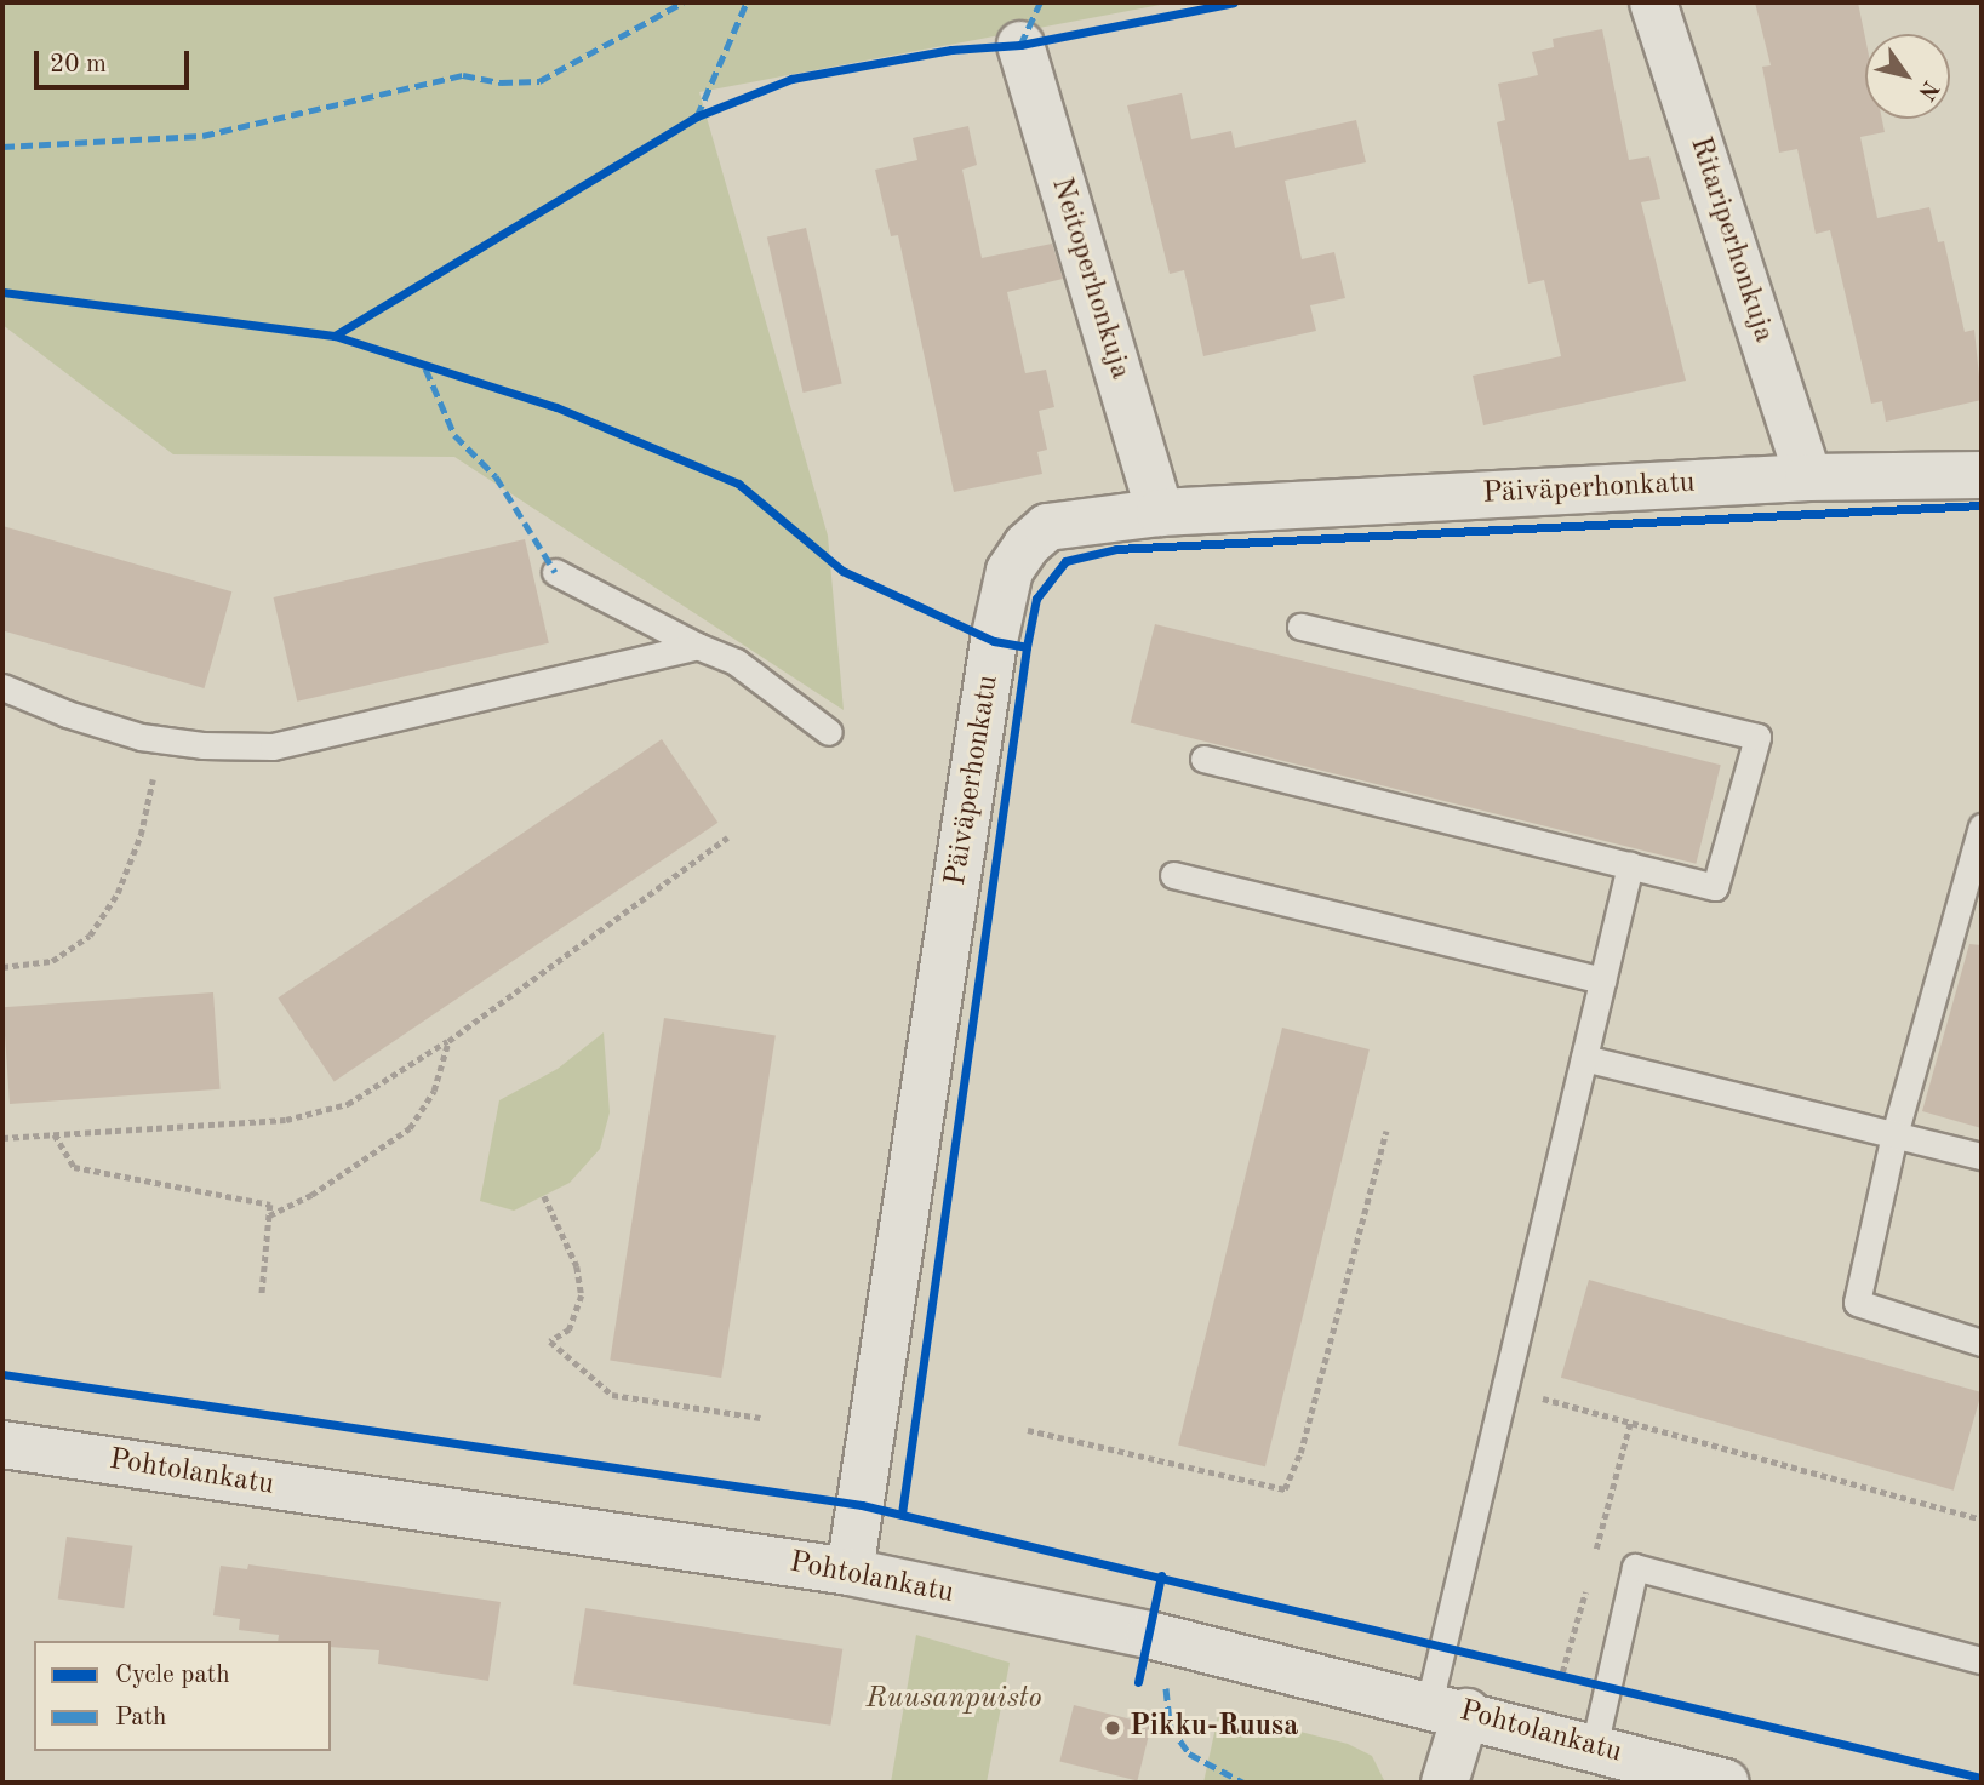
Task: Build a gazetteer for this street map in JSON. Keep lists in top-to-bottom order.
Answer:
{
  "streets": {
    "street": [
      "Ritariperhonkuja",
      "Neitoperhonkuja",
      "Päiväperhonkatu",
      "Pohtolankatu"
    ]
  },
  "crossings": [
    ["Ritariperhonkuja", "Päiväperhonkatu"],
    ["Neitoperhonkuja", "Päiväperhonkatu"],
    ["Päiväperhonkatu", "Pohtolankatu"]
  ],
  "parks": ["Ruusanpuisto"],
  "places": ["Pikku-Ruusa"],
  "legend": ["Cycle path", "Path"],
  "scale_bar": "20 m",
  "north": "bottom right"
}
